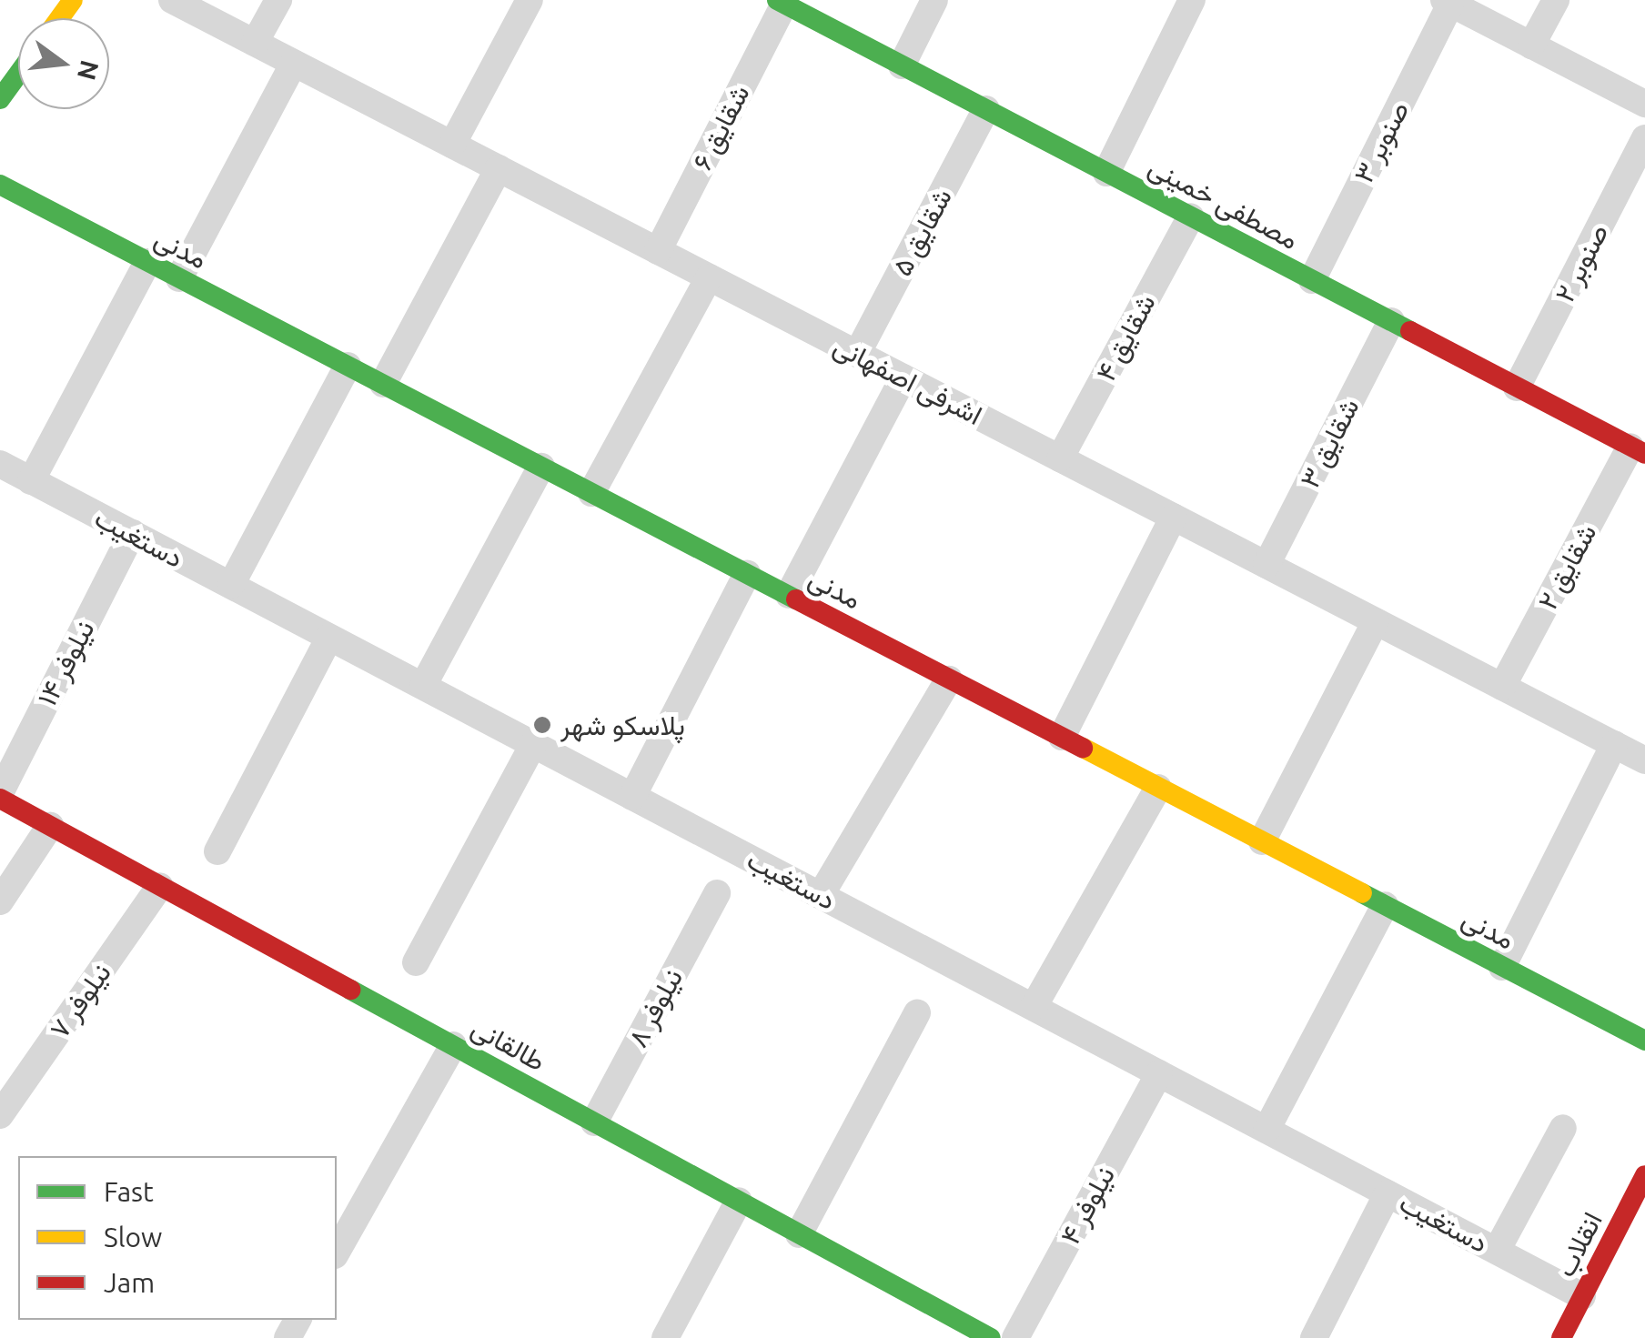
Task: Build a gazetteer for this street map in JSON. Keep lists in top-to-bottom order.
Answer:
{
  "streets": {
    "street": [
      "شقایق ۶",
      "صنوبر ۳",
      "مصطفی خمینی",
      "شقایق ۵",
      "مدنی",
      "صنوبر ۲",
      "شقایق ۴",
      "اشرفی اصفهانی",
      "شقایق ۳",
      "دستغیب",
      "شقایق ۲",
      "نیلوفر ۱۴",
      "نیلوفر ۷",
      "نیلوفر ۸",
      "طالقانی",
      "نیلوفر ۴",
      "انقلاب"
    ]
  },
  "crossings": [
    ["شقایق ۶", "مصطفی خمینی"],
    ["شقایق ۶", "اشرفی اصفهانی"],
    ["صنوبر ۳", "مصطفی خمینی"],
    ["مصطفی خمینی", "شقایق ۵"],
    ["مصطفی خمینی", "صنوبر ۲"],
    ["مصطفی خمینی", "شقایق ۴"],
    ["مصطفی خمینی", "شقایق ۳"],
    ["مصطفی خمینی", "شقایق ۲"],
    ["شقایق ۵", "اشرفی اصفهانی"],
    ["شقایق ۴", "اشرفی اصفهانی"],
    ["اشرفی اصفهانی", "شقایق ۳"],
    ["اشرفی اصفهانی", "شقایق ۲"],
    ["دستغیب", "نیلوفر ۱۴"],
    ["دستغیب", "نیلوفر ۴"],
    ["دستغیب", "انقلاب"],
    ["نیلوفر ۱۴", "طالقانی"],
    ["نیلوفر ۷", "طالقانی"],
    ["نیلوفر ۸", "طالقانی"]
  ],
  "places": ["پلاسکو شهر"],
  "legend": ["Fast", "Slow", "Jam"],
  "north": "right"
}
